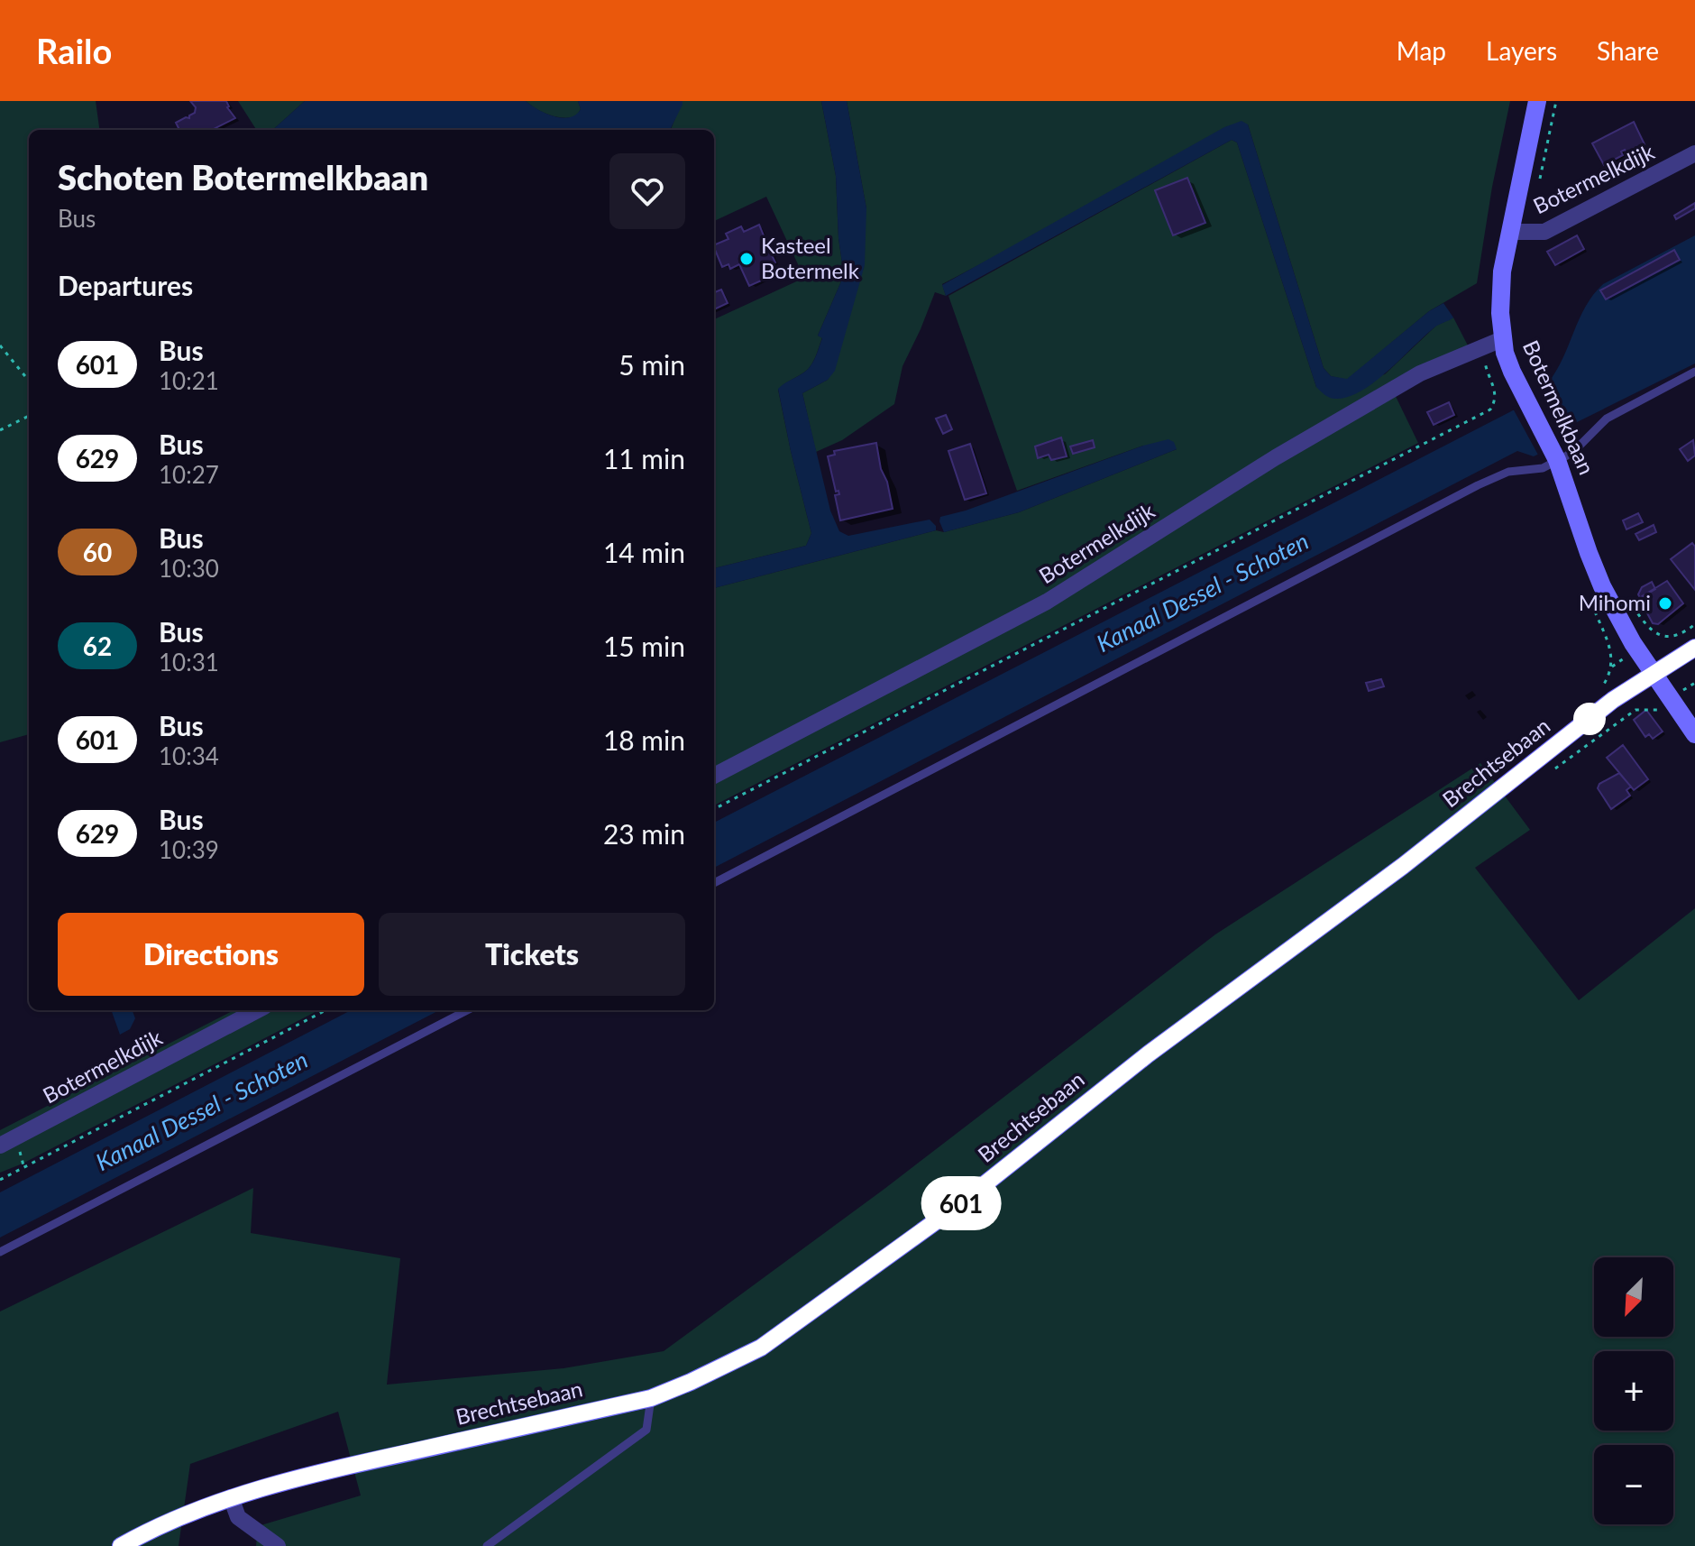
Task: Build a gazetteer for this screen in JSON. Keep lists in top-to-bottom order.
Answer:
{
  "streets": {
    "main road": ["Botermelkbaan", "Brechtsebaan"],
    "street": ["Botermelkdijk"]
  },
  "crossings": [
    ["Botermelkdijk", "Botermelkbaan"],
    ["Botermelkbaan", "Brechtsebaan"]
  ],
  "water": ["Kanaal Dessel - Schoten"],
  "places": ["Kasteel Botermelk", "Mihomi"],
  "lines": ["bus line 601"],
  "north": "bottom left",
  "page": {
    "header": "Railo",
    "nav": ["Map", "Layers", "Share"],
    "on_map": "601",
    "heading": [
      ["Schoten Botermelkbaan", "Bus"],
      "Departures"
    ],
    "list": [
      {
        "mark": "601",
        "name": "Bus",
        "note": "10:21",
        "value": "5 min"
      },
      {
        "mark": "629",
        "name": "Bus",
        "note": "10:27",
        "value": "11 min"
      },
      {
        "mark": "60",
        "name": "Bus",
        "note": "10:30",
        "value": "14 min"
      },
      {
        "mark": "62",
        "name": "Bus",
        "note": "10:31",
        "value": "15 min"
      },
      {
        "mark": "601",
        "name": "Bus",
        "note": "10:34",
        "value": "18 min"
      },
      {
        "mark": "629",
        "name": "Bus",
        "note": "10:39",
        "value": "23 min"
      }
    ],
    "buttons": ["Directions", "Tickets"],
    "map_buttons": ["+", "−"]
  }
}
